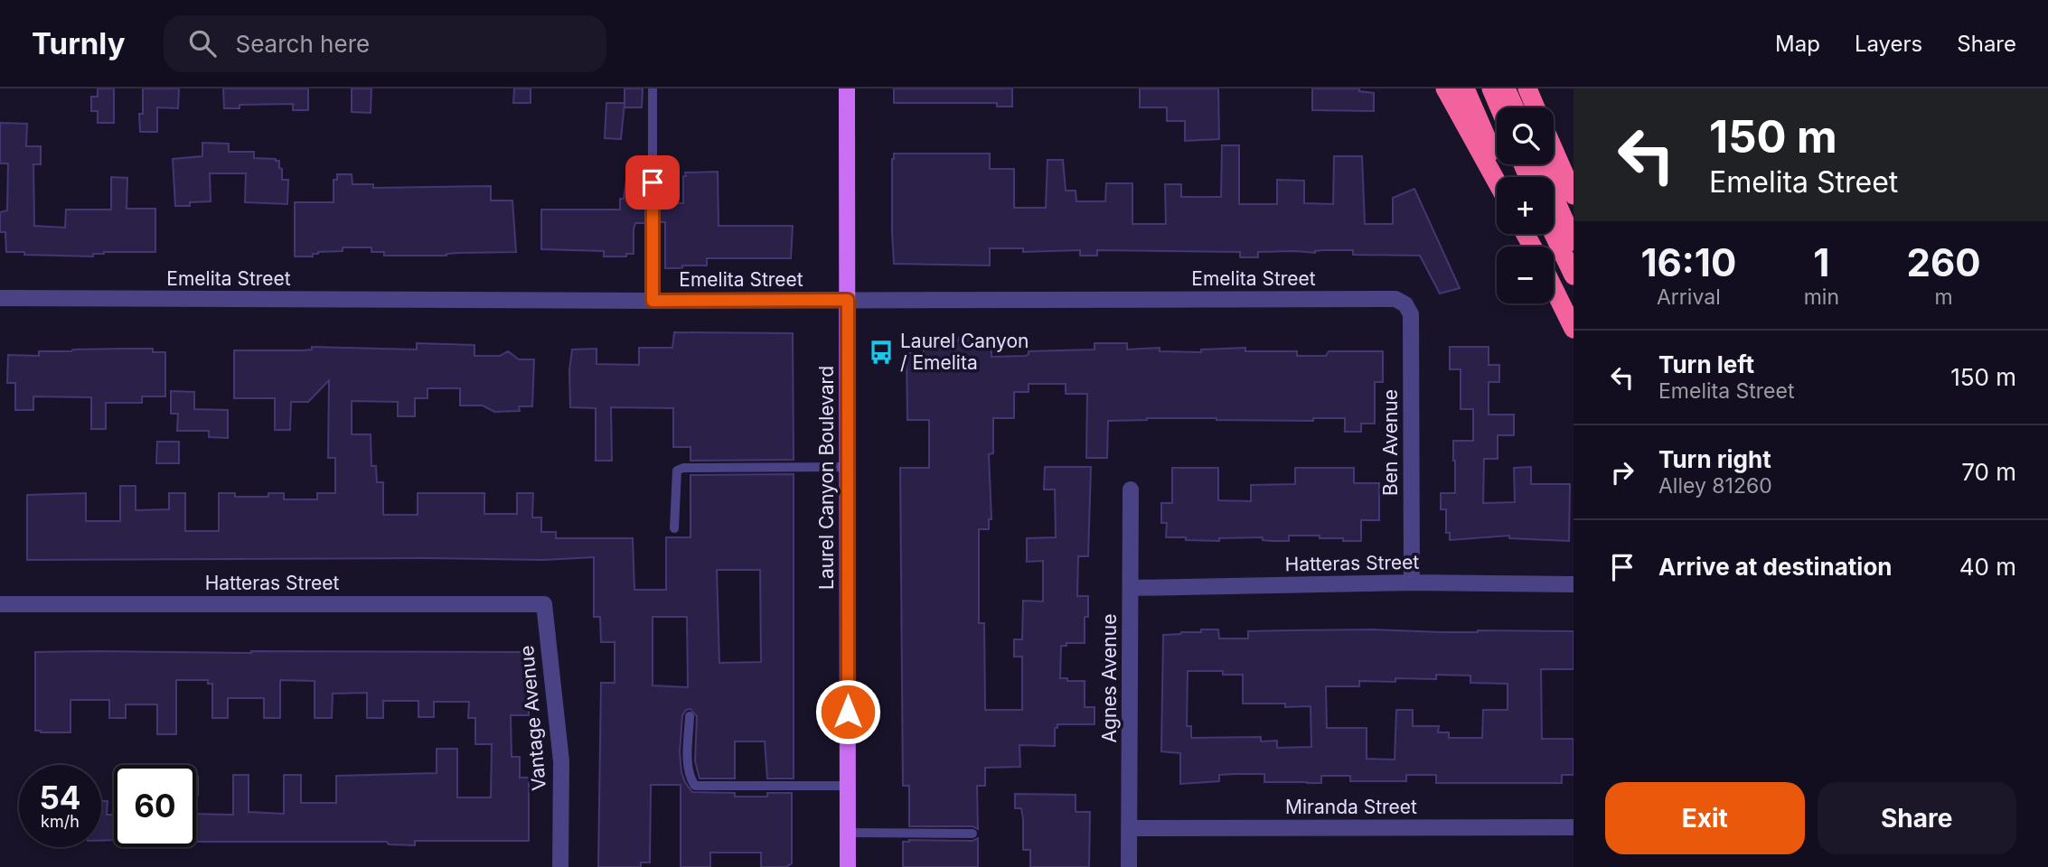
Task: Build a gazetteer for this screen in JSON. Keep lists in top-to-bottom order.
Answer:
{
  "streets": {
    "main road": ["Laurel Canyon Boulevard"],
    "street": [
      "Emelita Street",
      "Ben Avenue",
      "Hatteras Street",
      "Agnes Avenue",
      "Vantage Avenue",
      "Miranda Street"
    ]
  },
  "crossings": [
    ["Emelita Street", "Ben Avenue"],
    ["Emelita Street", "Laurel Canyon Boulevard"],
    ["Ben Avenue", "Hatteras Street"],
    ["Hatteras Street", "Agnes Avenue"],
    ["Hatteras Street", "Vantage Avenue"],
    ["Agnes Avenue", "Miranda Street"]
  ],
  "places": {
    "bus stop": ["Laurel Canyon / Emelita"]
  },
  "page": {
    "header": "Turnly",
    "search": "Search here",
    "nav": ["Map", "Layers", "Share"],
    "turn": ["150 m", "Emelita Street"],
    "map_buttons": ["+", "−"],
    "eta": [
      "16:10",
      "Arrival",
      "1",
      "min",
      "260",
      "m"
    ],
    "list": [
      {
        "name": "Turn left",
        "note": "Emelita Street",
        "value": "150 m"
      },
      {
        "name": "Turn right",
        "note": "Alley 81260",
        "value": "70 m"
      },
      {
        "name": "Arrive at destination",
        "value": "40 m"
      }
    ],
    "speed": "54 km/h",
    "limit": "60",
    "buttons": ["Exit", "Share"]
  }
}
